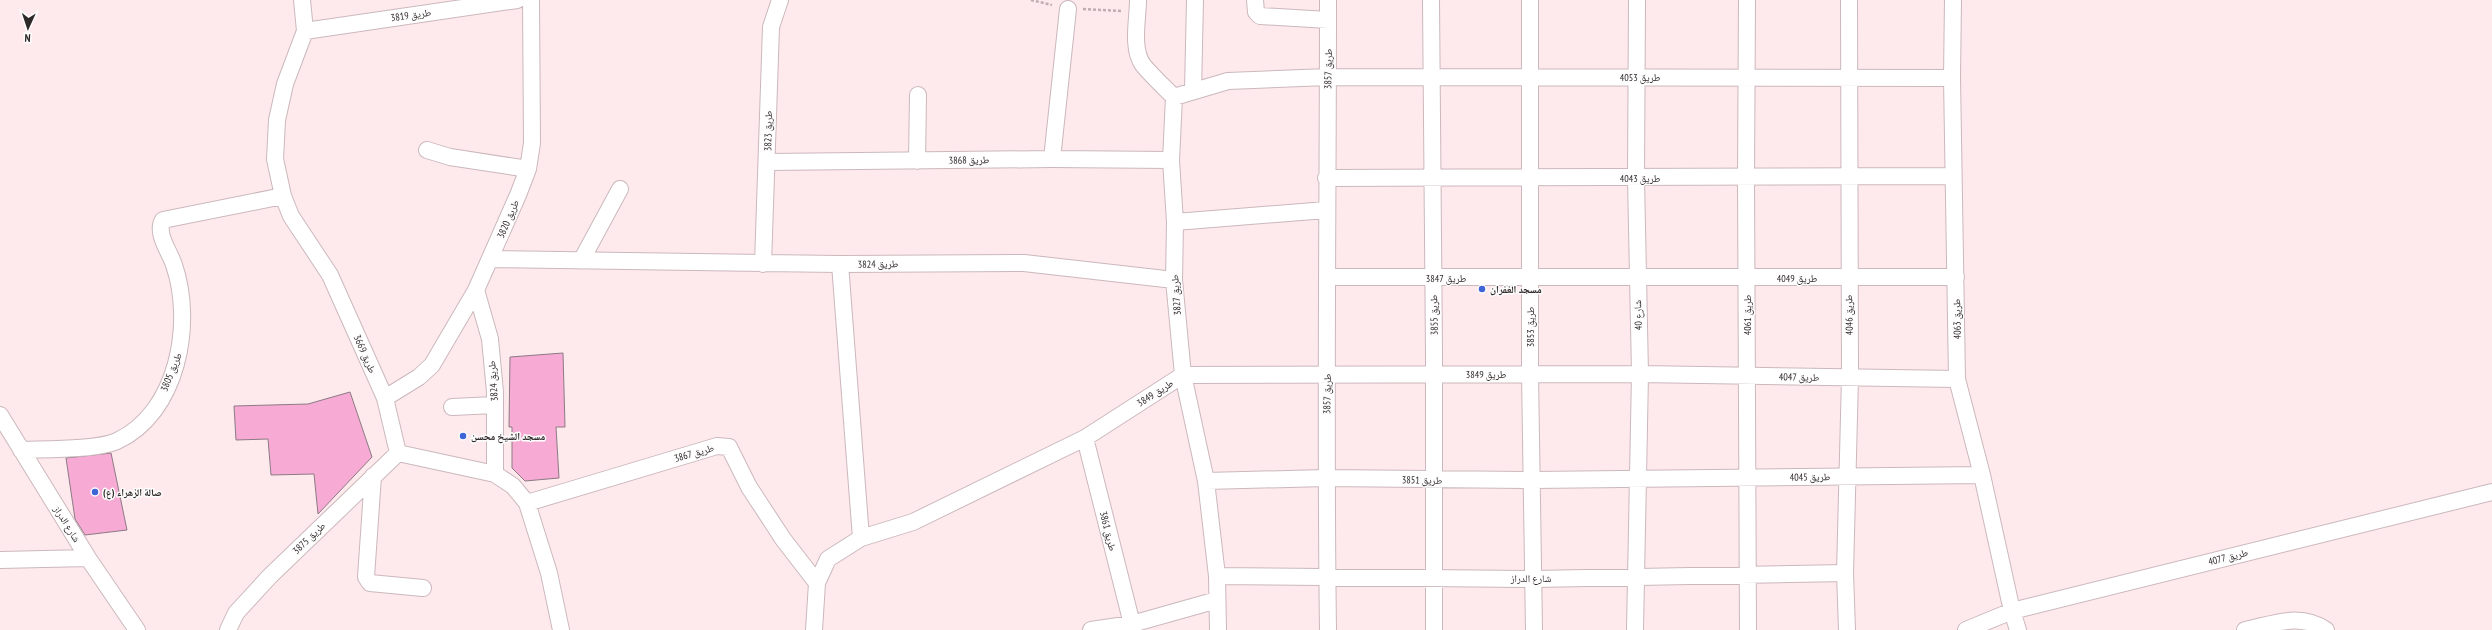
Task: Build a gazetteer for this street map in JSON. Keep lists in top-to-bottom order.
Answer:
{
  "streets": {
    "street": [
      "طريق 3819",
      "طريق 3857",
      "طريق 4053",
      "طريق 3823",
      "طريق 3868",
      "طريق 4043",
      "طريق 3820",
      "طريق 3824",
      "طريق 3847",
      "طريق 4049",
      "طريق 3827",
      "طريق 3855",
      "شارع 40",
      "طريق 4061",
      "طريق 4046",
      "طريق 4063",
      "طريق 3853",
      "طريق 3669",
      "طريق 3805",
      "طريق 3849",
      "طريق 4047",
      "طريق 3867",
      "طريق 4045",
      "طريق 3851",
      "شارع الدراز",
      "طريق 3861",
      "طريق 3875",
      "طريق 4077"
    ]
  },
  "crossings": [
    ["طريق 3819", "طريق 3669"],
    ["طريق 3857", "طريق 4053"],
    ["طريق 3857", "طريق 4043"],
    ["طريق 3857", "طريق 3847"],
    ["طريق 3857", "طريق 3849"],
    ["طريق 3857", "طريق 3851"],
    ["طريق 3857", "شارع الدراز"],
    ["طريق 4053", "طريق 3827"],
    ["طريق 4053", "طريق 3855"],
    ["طريق 4053", "شارع 40"],
    ["طريق 4053", "طريق 4061"],
    ["طريق 4053", "طريق 4046"],
    ["طريق 4053", "طريق 4063"],
    ["طريق 4053", "طريق 3853"],
    ["طريق 3823", "طريق 3868"],
    ["طريق 3823", "طريق 3824"],
    ["طريق 3868", "طريق 3827"],
    ["طريق 4043", "طريق 3855"],
    ["طريق 4043", "شارع 40"],
    ["طريق 4043", "طريق 4061"],
    ["طريق 4043", "طريق 4046"],
    ["طريق 4043", "طريق 4063"],
    ["طريق 4043", "طريق 3853"],
    ["طريق 3820", "طريق 3824"],
    ["طريق 3820", "طريق 3669"],
    ["طريق 3824", "طريق 3827"],
    ["طريق 3847", "طريق 4049"],
    ["طريق 3847", "طريق 3855"],
    ["طريق 3847", "شارع 40"],
    ["طريق 3847", "طريق 3853"],
    ["طريق 4049", "شارع 40"],
    ["طريق 4049", "طريق 4061"],
    ["طريق 4049", "طريق 4046"],
    ["طريق 4049", "طريق 4063"],
    ["طريق 3827", "طريق 3849"],
    ["طريق 3827", "طريق 3851"],
    ["طريق 3827", "شارع الدراز"],
    ["طريق 3855", "طريق 3849"],
    ["طريق 3855", "طريق 3851"],
    ["طريق 3855", "شارع الدراز"],
    ["شارع 40", "طريق 3849"],
    ["شارع 40", "طريق 4047"],
    ["شارع 40", "طريق 4045"],
    ["شارع 40", "طريق 3851"],
    ["شارع 40", "شارع الدراز"],
    ["طريق 4061", "طريق 4047"],
    ["طريق 4061", "طريق 4045"],
    ["طريق 4061", "شارع الدراز"],
    ["طريق 4046", "طريق 4047"],
    ["طريق 4046", "طريق 4045"],
    ["طريق 4046", "شارع الدراز"],
    ["طريق 4063", "طريق 4047"],
    ["طريق 4063", "طريق 4045"],
    ["طريق 4063", "طريق 4077"],
    ["طريق 3853", "طريق 3849"],
    ["طريق 3853", "طريق 3851"],
    ["طريق 3853", "شارع الدراز"],
    ["طريق 3669", "طريق 3805"],
    ["طريق 3669", "طريق 3875"],
    ["طريق 3805", "شارع الدراز"],
    ["طريق 3849", "طريق 4047"],
    ["طريق 3849", "طريق 3867"],
    ["طريق 3849", "طريق 3861"],
    ["طريق 4045", "طريق 3851"]
  ],
  "places": ["مسجد الغفران", "مسجد الشيخ محسن", "(ع) صالة الزهراء"],
  "north": "bottom"
}
